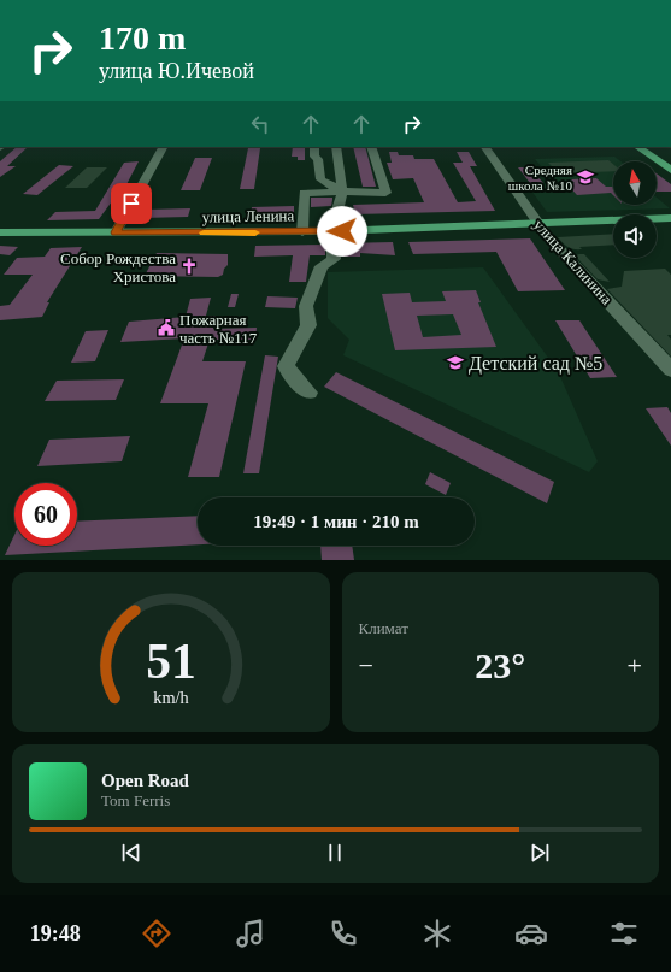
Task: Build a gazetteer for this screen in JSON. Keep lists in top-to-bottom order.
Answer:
{
  "streets": {
    "main road": ["улица Ленина"],
    "street": ["улица Калинина"]
  },
  "crossings": [
    ["улица Ленина", "улица Калинина"]
  ],
  "places": {
    "school or university": ["Средняя школа №10", "Детский сад №5"],
    "church": ["Собор Рождества Христова"],
    "public building": ["Пожарная часть №117"]
  },
  "north": "top",
  "page": {
    "turn": ["170 m", "улица Ю.Ичевой"],
    "limit": "60",
    "trip": "19:49 · 1 мин · 210 m",
    "tile": "Климат",
    "heat": ["−", "23°", "+"],
    "song": ["Open Road", "Tom Ferris"],
    "tabs": "19:48",
    "gauge": ["51", "km/h"]
  }
}
